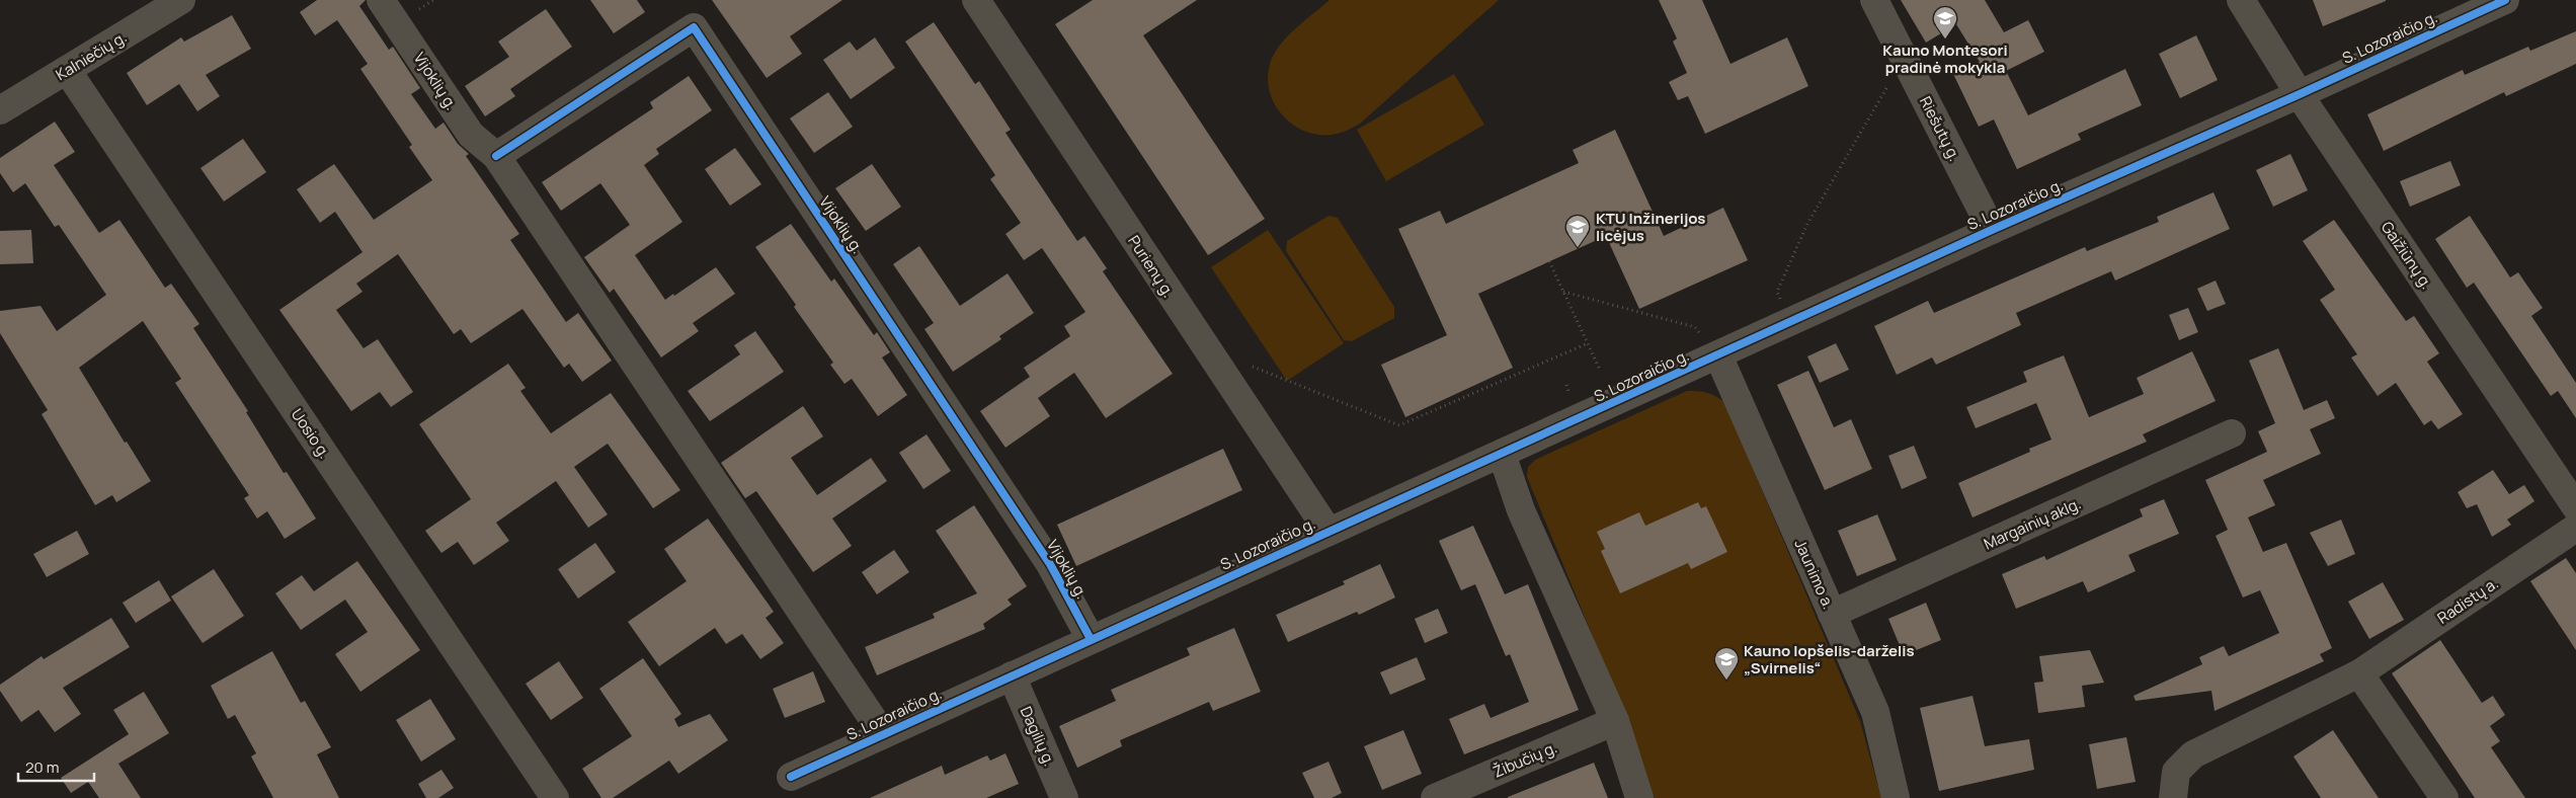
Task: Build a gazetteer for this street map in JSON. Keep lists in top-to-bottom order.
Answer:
{
  "streets": {
    "street": [
      "S. Lozoraičio g.",
      "Kalniečių g.",
      "Vijoklių g.",
      "Riešutų g.",
      "Gaižiūnų g.",
      "Purienų g.",
      "Uosio g.",
      "Margainių aklg.",
      "Jaunimo a.",
      "Radistų a.",
      "Dagilių g.",
      "Žibučių g."
    ]
  },
  "crossings": [
    ["S. Lozoraičio g.", "Vijoklių g."],
    ["S. Lozoraičio g.", "Riešutų g."],
    ["S. Lozoraičio g.", "Gaižiūnų g."],
    ["S. Lozoraičio g.", "Purienų g."],
    ["S. Lozoraičio g.", "Jaunimo a."],
    ["S. Lozoraičio g.", "Dagilių g."],
    ["Kalniečių g.", "Uosio g."],
    ["Margainių aklg.", "Jaunimo a."]
  ],
  "places": {
    "school or university": ["Kauno Montesori pradinė mokykla", "KTU Inžinerijos licėjus", "Kauno lopšelis-darželis „Svirnelis“"]
  },
  "scale_bar": "20 m"
}
